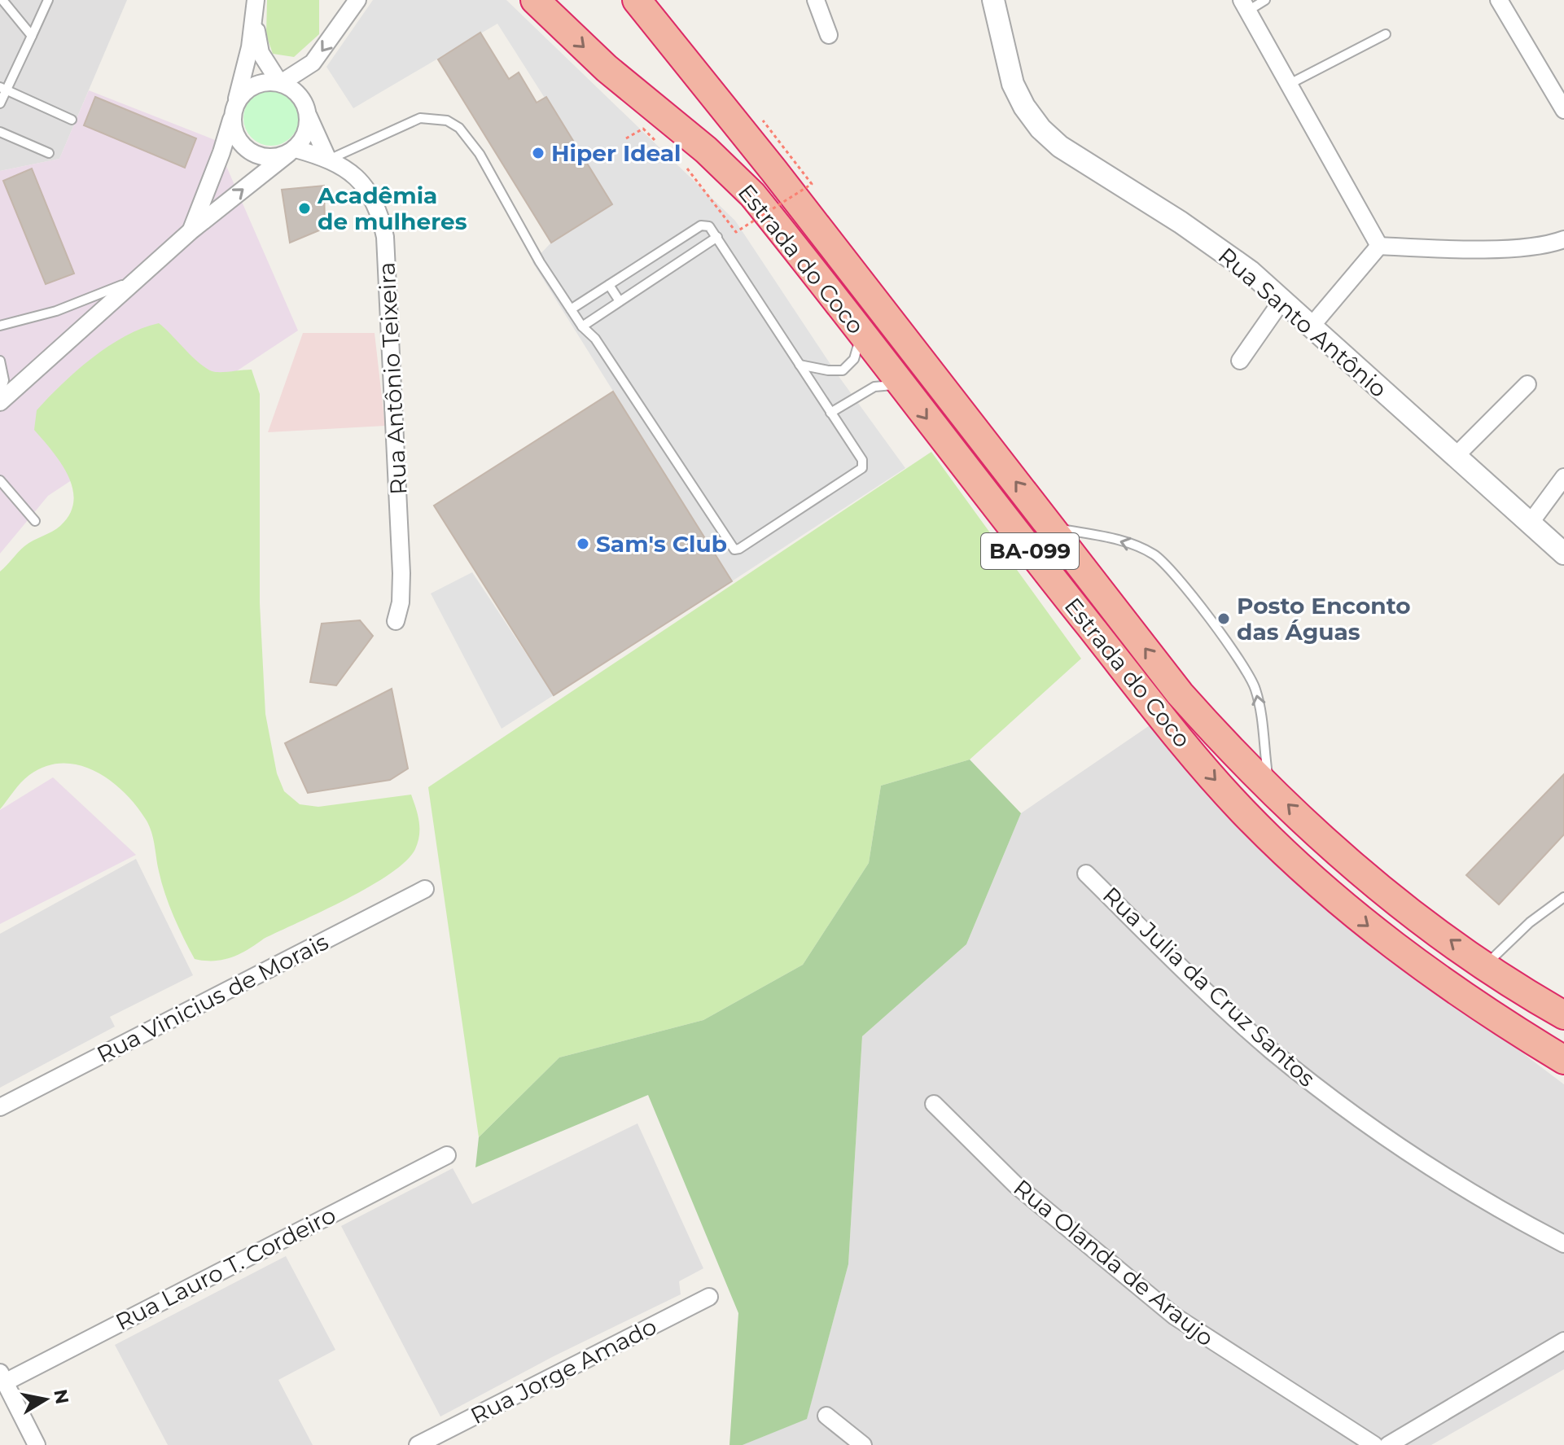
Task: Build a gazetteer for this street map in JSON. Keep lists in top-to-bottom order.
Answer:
{
  "streets": {
    "highway": ["Estrada do Coco", "BA-099"],
    "street": [
      "Rua Santo Antônio",
      "Rua Antônio Teixeira",
      "Rua Julia da Cruz Santos",
      "Rua Vinicius de Morais",
      "Rua Olanda de Araujo",
      "Rua Lauro T. Cordeiro",
      "Rua Jorge Amado"
    ]
  },
  "places": [
    "Hiper Ideal",
    "Acadêmia de mulheres",
    "Sam's Club",
    "Posto Enconto das Águas"
  ],
  "north": "right"
}
